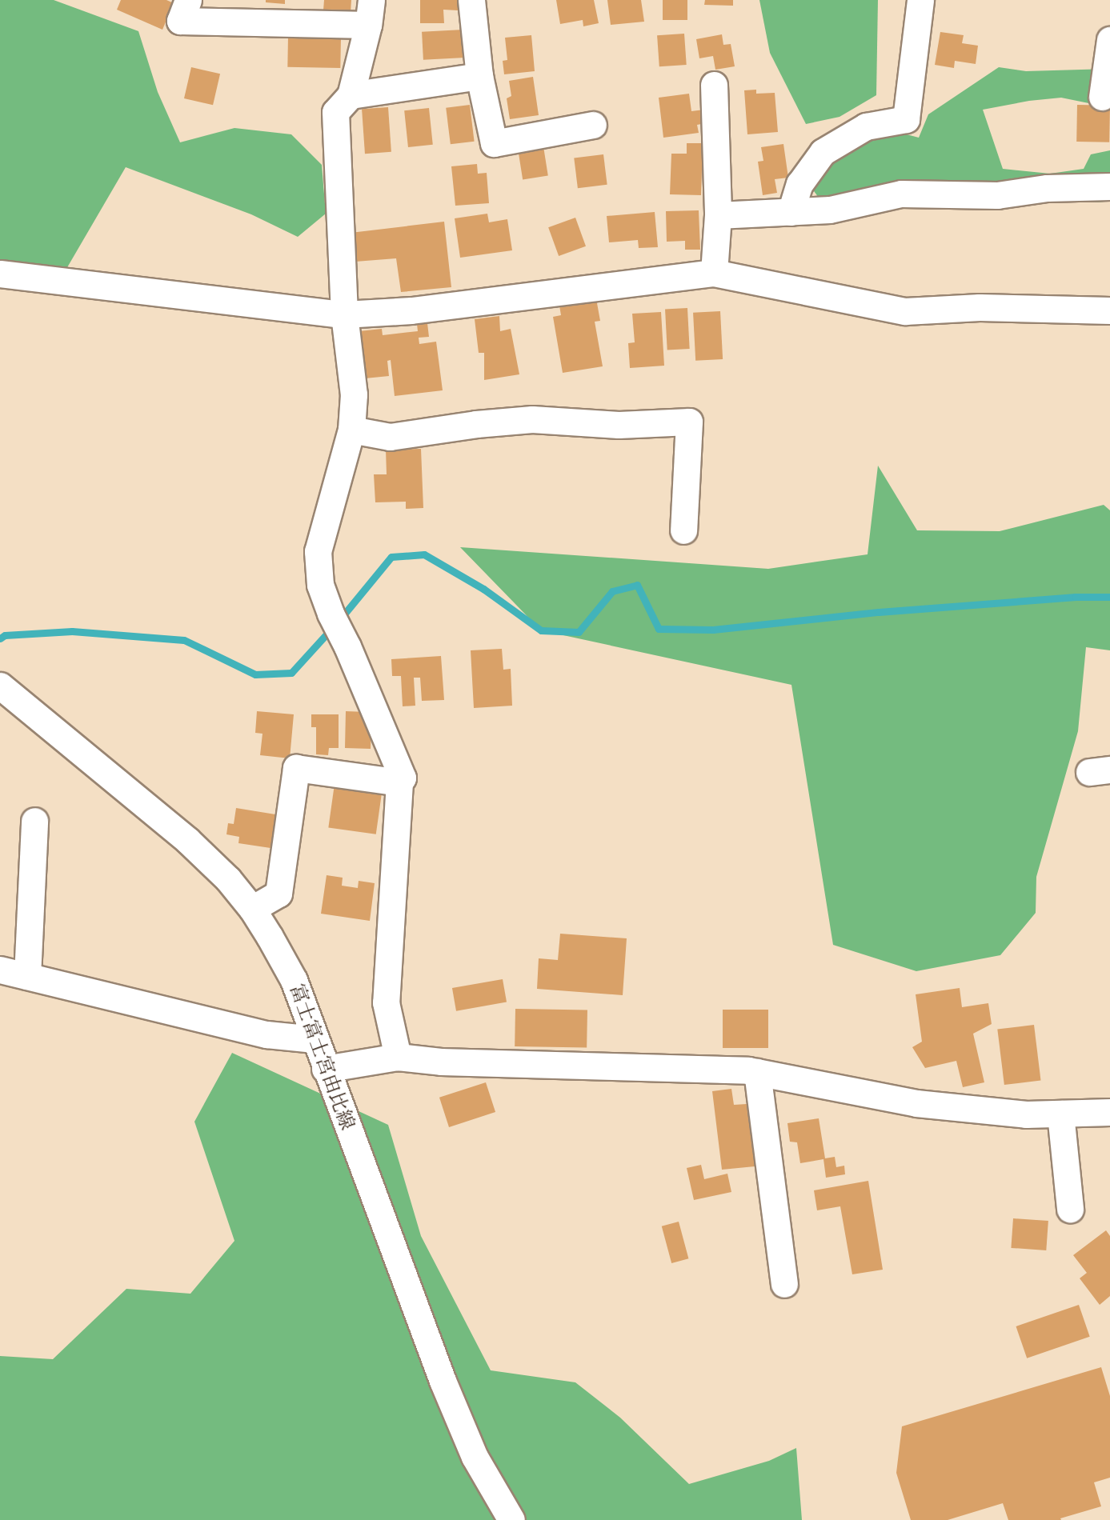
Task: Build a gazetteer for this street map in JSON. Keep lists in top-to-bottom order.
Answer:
{
  "streets": {
    "street": ["富士富士宮由比線"]
  }
}
